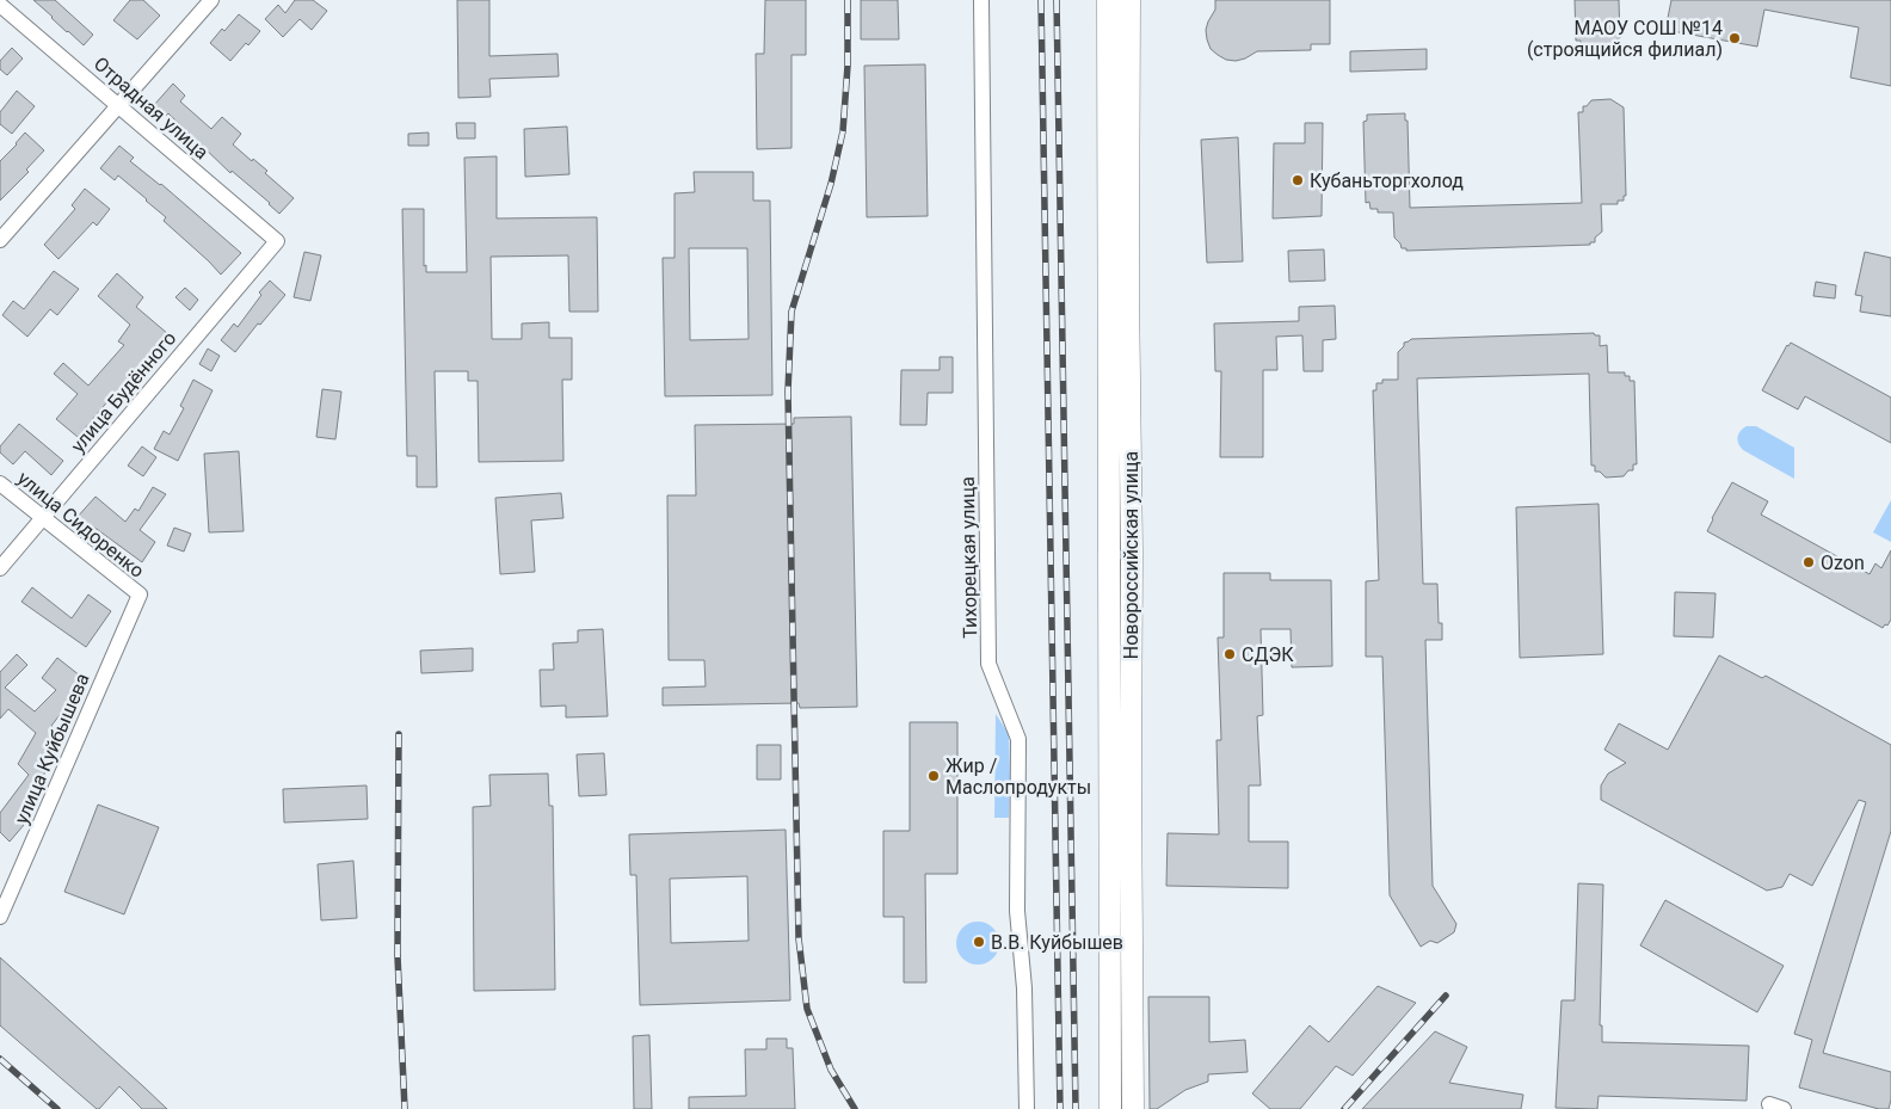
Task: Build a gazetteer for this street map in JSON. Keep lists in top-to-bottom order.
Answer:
{
  "streets": {
    "main road": ["Новороссийская улица"],
    "street": [
      "Отрадная улица",
      "улица Будённого",
      "улица Сидоренко",
      "Тихорецкая улица",
      "улица Куйбышева"
    ]
  },
  "crossings": [
    ["Отрадная улица", "улица Будённого"],
    ["улица Будённого", "улица Сидоренко"],
    ["улица Сидоренко", "улица Куйбышева"]
  ],
  "places": [
    "МАОУ СОШ №14 (строящийся филиал)",
    "Кубаньторгхолод",
    "Ozon",
    "СДЭК",
    "Жир / Маслопродукты",
    "В.В. Куйбышев"
  ]
}
